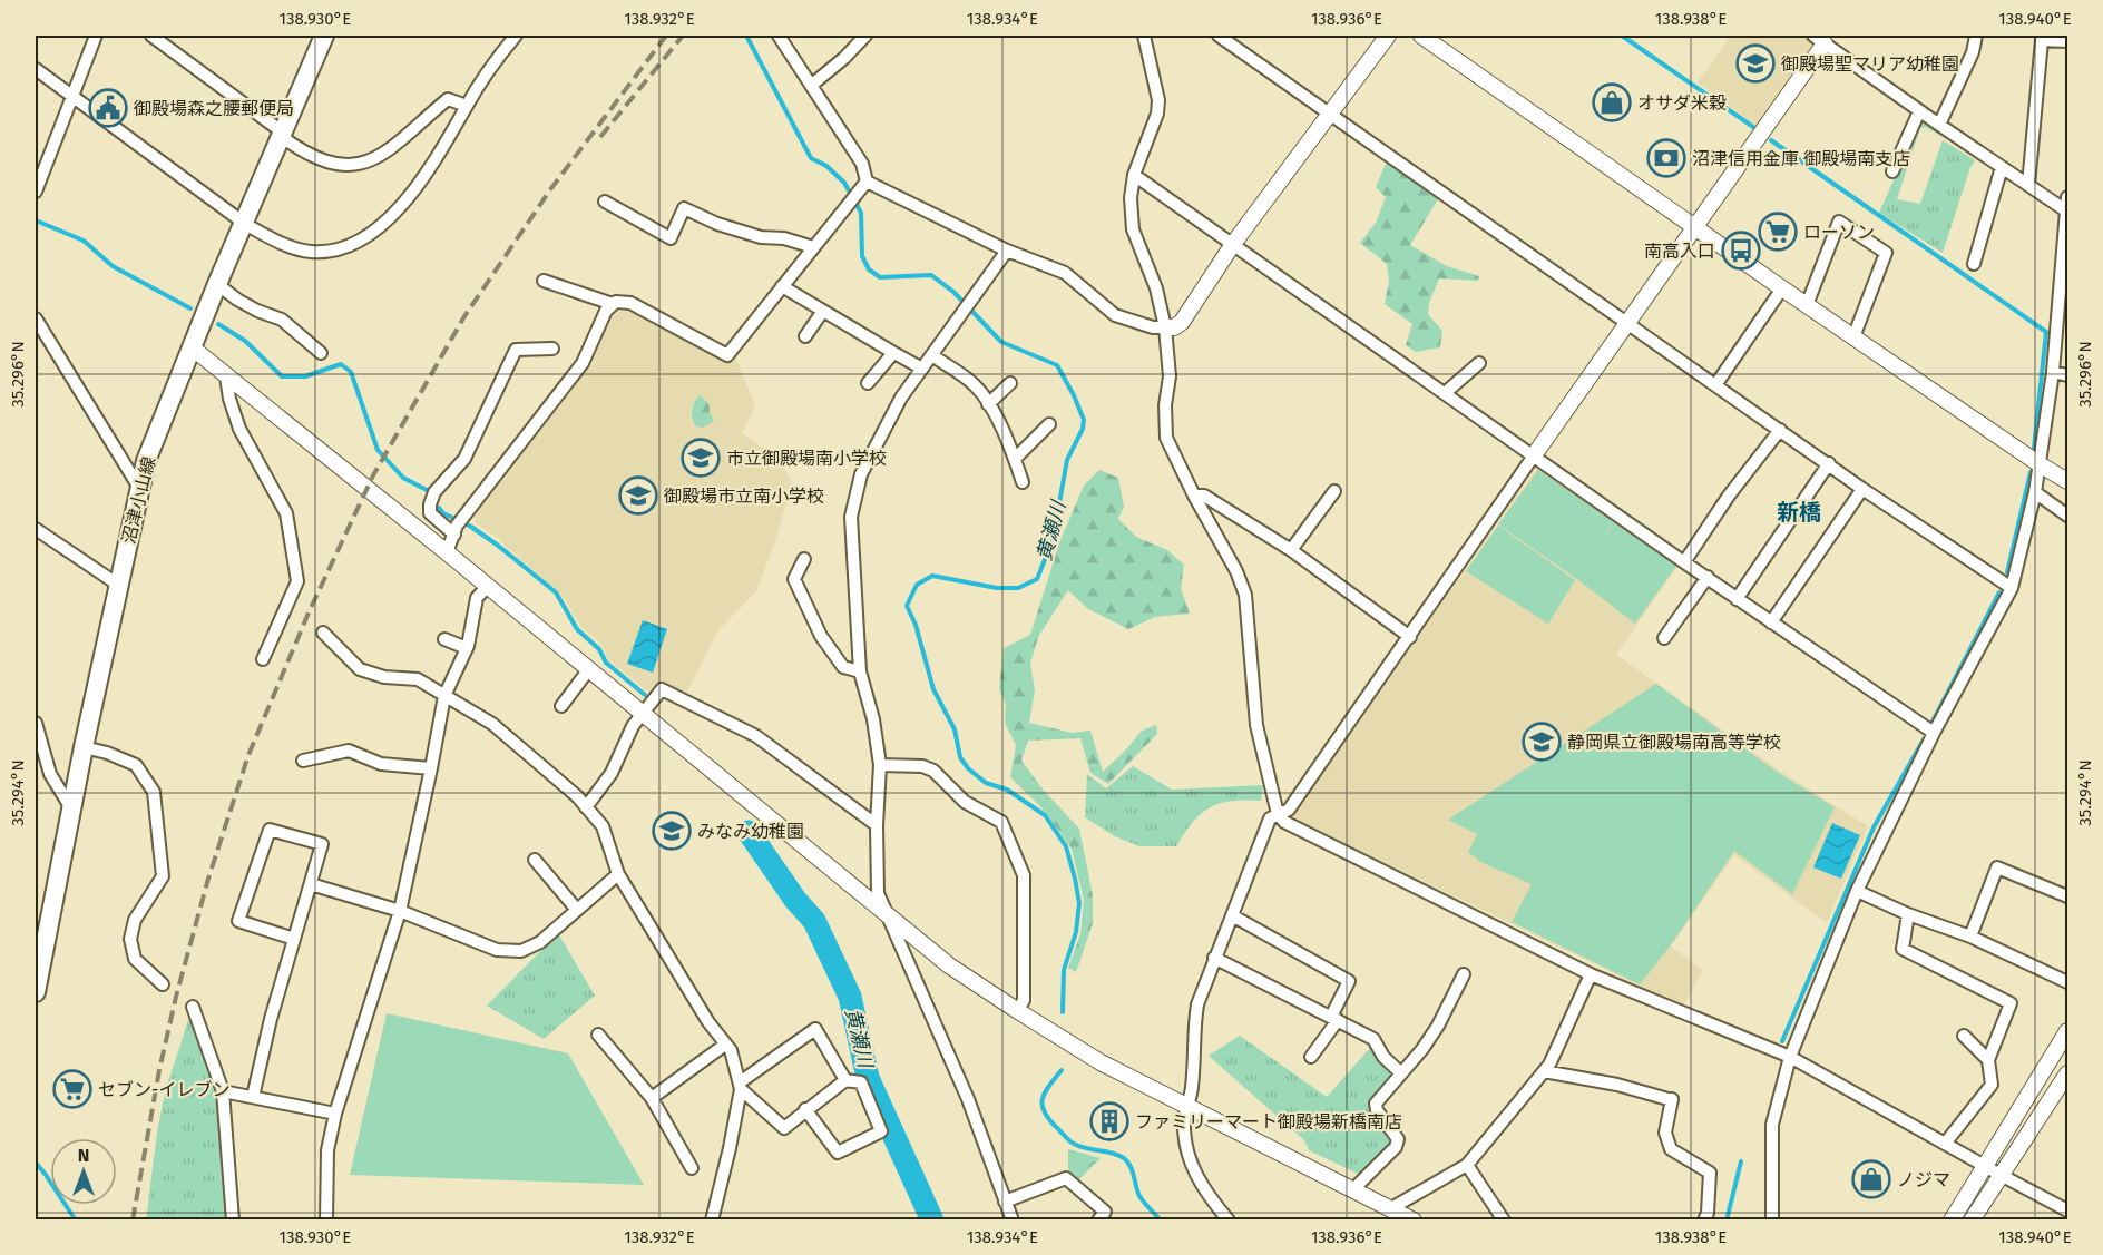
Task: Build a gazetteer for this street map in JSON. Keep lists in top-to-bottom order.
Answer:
{
  "streets": {
    "main road": ["沼津小山線"]
  },
  "districts": ["新橋"],
  "water": ["黄瀬川"],
  "places": {
    "school or university": [
      "御殿場聖マリア幼稚園",
      "市立御殿場南小学校",
      "御殿場市立南小学校",
      "静岡県立御殿場南高等学校",
      "みなみ幼稚園"
    ],
    "shop": ["オサダ米穀", "ノジマ"],
    "public building": ["御殿場森之腰郵便局"],
    "bank": ["沼津信用金庫 御殿場南支店"],
    "supermarket": ["ローソン", "セブン-イレブン"],
    "bus stop": ["南高入口"],
    "building": ["ファミリーマート御殿場新橋南店"]
  },
  "north": "top",
  "coordinates": [
    "138.930°E",
    "138.932°E",
    "138.934°E",
    "138.936°E",
    "138.938°E",
    "138.940°E",
    "35.296°N",
    "35.294°N"
  ]
}
